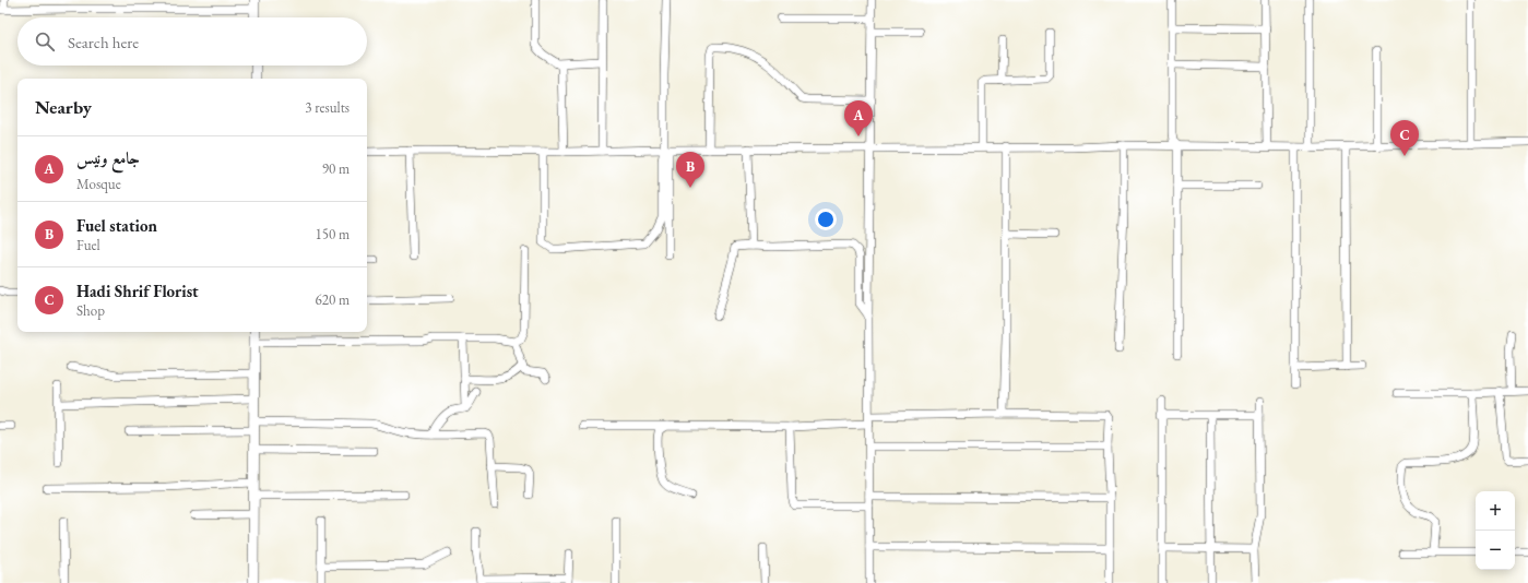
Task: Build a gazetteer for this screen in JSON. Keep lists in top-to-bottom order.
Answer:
{
  "page": {
    "search": "Search here",
    "heading": ["Nearby", "3 results"],
    "pins": ["A", "C", "B"],
    "list": [
      {
        "mark": "A",
        "name": "جامع ونيس",
        "note": "Mosque",
        "value": "90 m"
      },
      {
        "mark": "B",
        "name": "Fuel station",
        "note": "Fuel",
        "value": "150 m"
      },
      {
        "mark": "C",
        "name": "Hadi Shrif Florist",
        "note": "Shop",
        "value": "620 m"
      }
    ],
    "map_buttons": ["+", "−"]
  }
}
